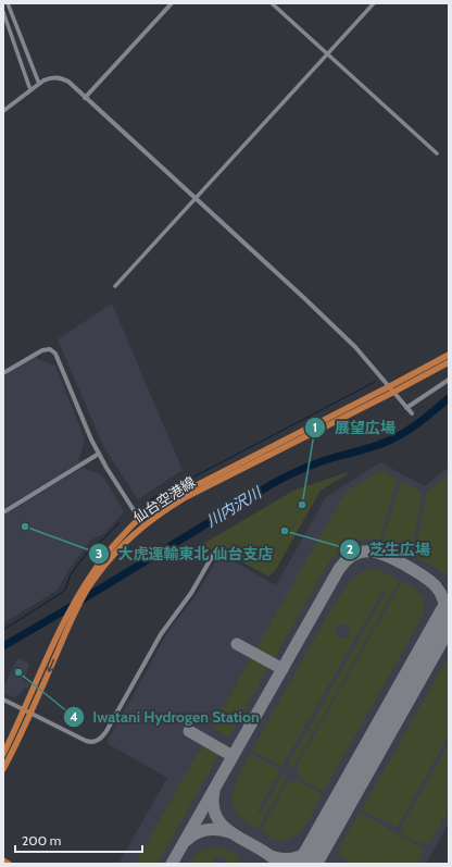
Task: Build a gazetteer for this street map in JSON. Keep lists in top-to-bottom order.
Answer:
{
  "streets": {
    "main road": ["仙台空港線"]
  },
  "water": ["川内沢川"],
  "places": [
    "展望広場",
    "大虎運輸東北 仙台支店",
    "芝生広場",
    "Iwatani Hydrogen Station"
  ],
  "scale_bar": "200 m"
}
